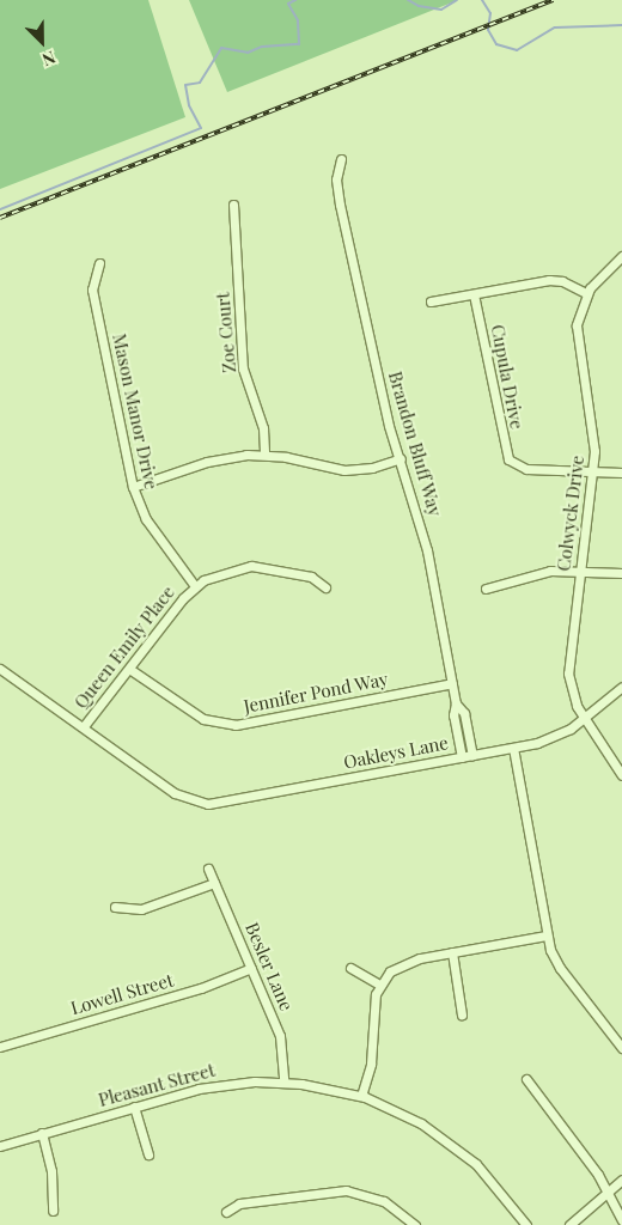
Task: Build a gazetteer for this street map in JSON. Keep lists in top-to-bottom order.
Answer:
{
  "streets": {
    "street": [
      "Zoe Court",
      "Cupula Drive",
      "Mason Manor Drive",
      "Brandon Bluff Way",
      "Colwyck Drive",
      "Queen Emily Place",
      "Jennifer Pond Way",
      "Oakleys Lane",
      "Besler Lane",
      "Lowell Street",
      "Pleasant Street"
    ]
  },
  "crossings": [
    ["Cupula Drive", "Colwyck Drive"],
    ["Mason Manor Drive", "Queen Emily Place"],
    ["Brandon Bluff Way", "Jennifer Pond Way"],
    ["Brandon Bluff Way", "Oakleys Lane"],
    ["Colwyck Drive", "Oakleys Lane"],
    ["Queen Emily Place", "Jennifer Pond Way"],
    ["Queen Emily Place", "Oakleys Lane"],
    ["Besler Lane", "Lowell Street"],
    ["Besler Lane", "Pleasant Street"]
  ],
  "north": "bottom right"
}
